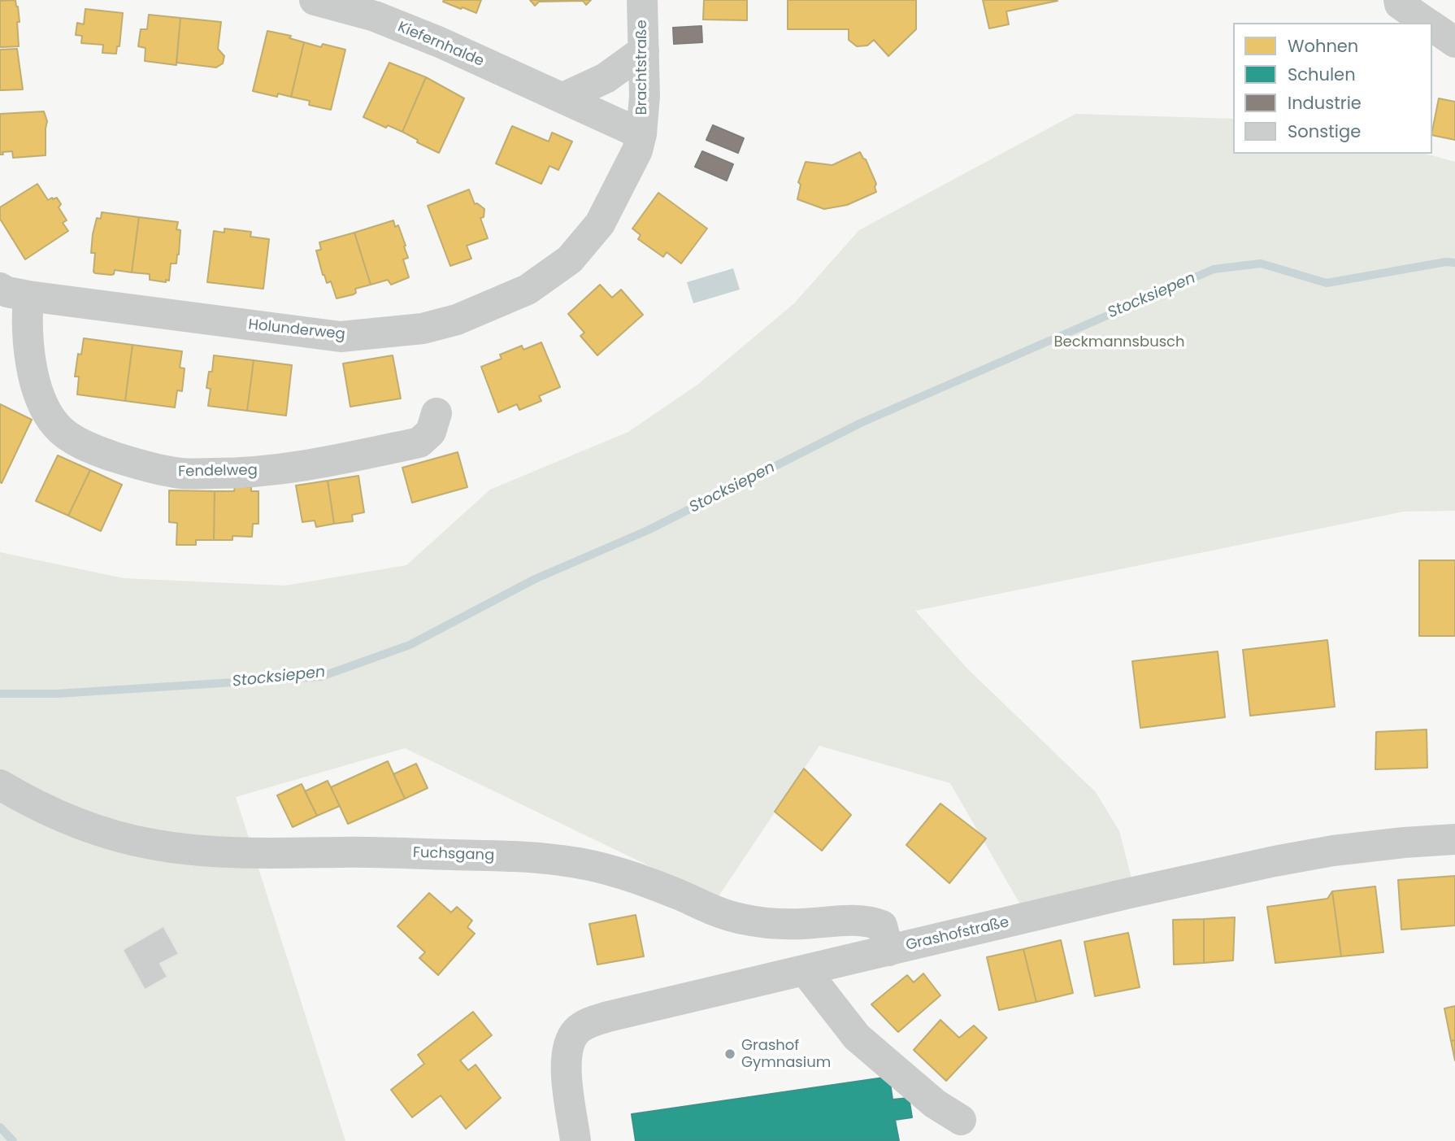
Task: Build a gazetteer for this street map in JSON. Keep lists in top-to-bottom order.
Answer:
{
  "streets": {
    "street": [
      "Kiefernhalde",
      "Brachtstraße",
      "Holunderweg",
      "Fendelweg",
      "Fuchsgang",
      "Grashofstraße"
    ]
  },
  "crossings": [
    ["Kiefernhalde", "Brachtstraße"],
    ["Kiefernhalde", "Holunderweg"],
    ["Brachtstraße", "Holunderweg"],
    ["Holunderweg", "Fendelweg"],
    ["Fuchsgang", "Grashofstraße"]
  ],
  "water": ["Stocksiepen"],
  "parks": ["Beckmannsbusch"],
  "places": ["Grashof Gymnasium"],
  "legend": [
    "Wohnen",
    "Schulen",
    "Industrie",
    "Sonstige"
  ]
}
